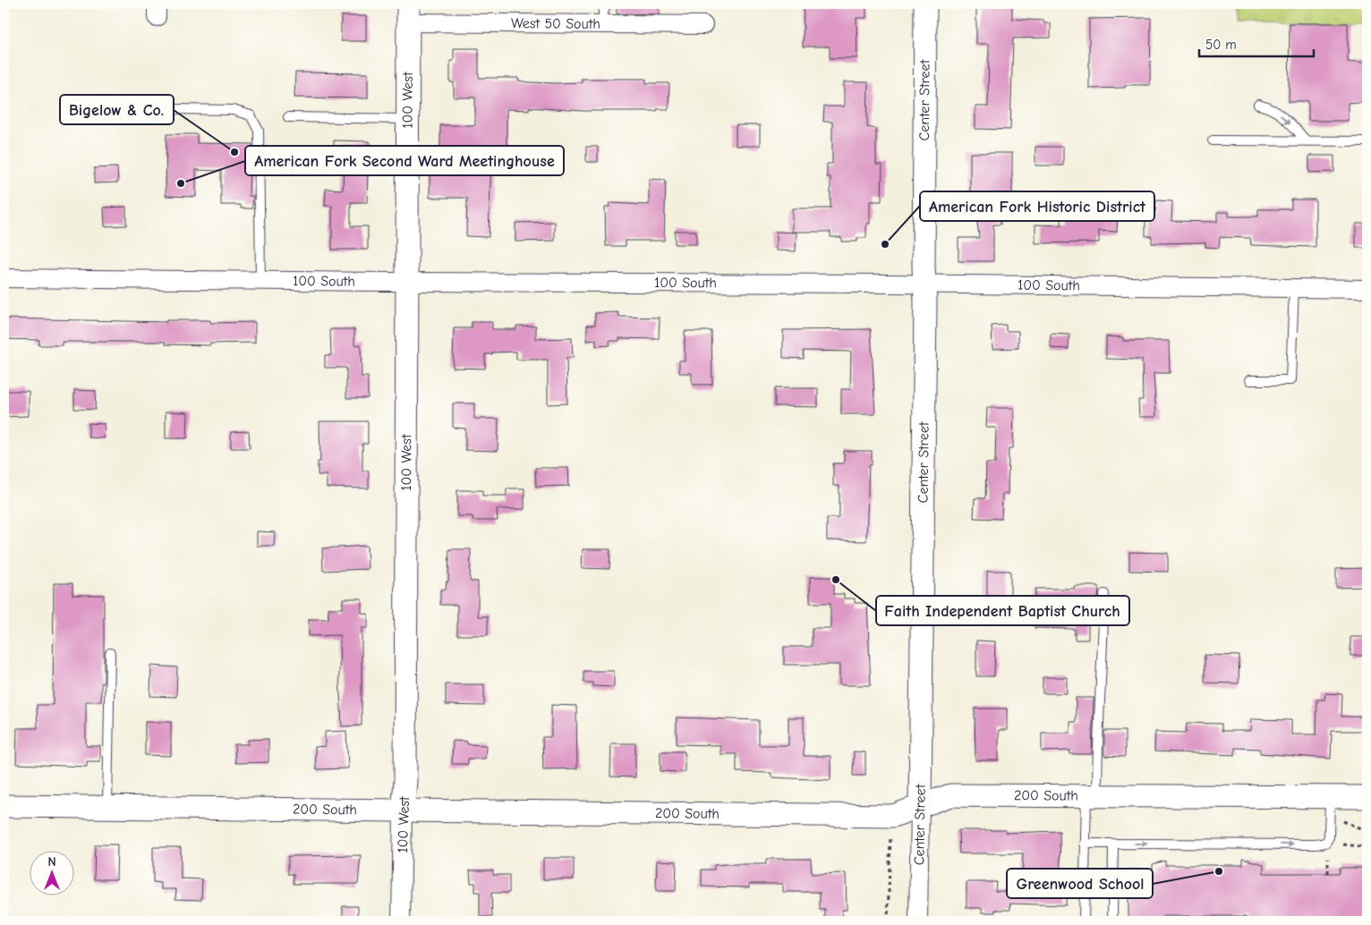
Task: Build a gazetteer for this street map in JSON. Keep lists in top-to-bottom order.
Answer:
{
  "streets": {
    "street": [
      "West 50 South",
      "100 West",
      "Center Street",
      "100 South",
      "200 South"
    ]
  },
  "crossings": [
    ["West 50 South", "100 West"],
    ["100 West", "100 South"],
    ["100 West", "200 South"],
    ["Center Street", "100 South"],
    ["Center Street", "200 South"]
  ],
  "places": [
    "Bigelow & Co.",
    "American Fork Second Ward Meetinghouse",
    "American Fork Historic District",
    "Faith Independent Baptist Church",
    "Greenwood School"
  ],
  "scale_bar": "50 m",
  "north": "top"
}
